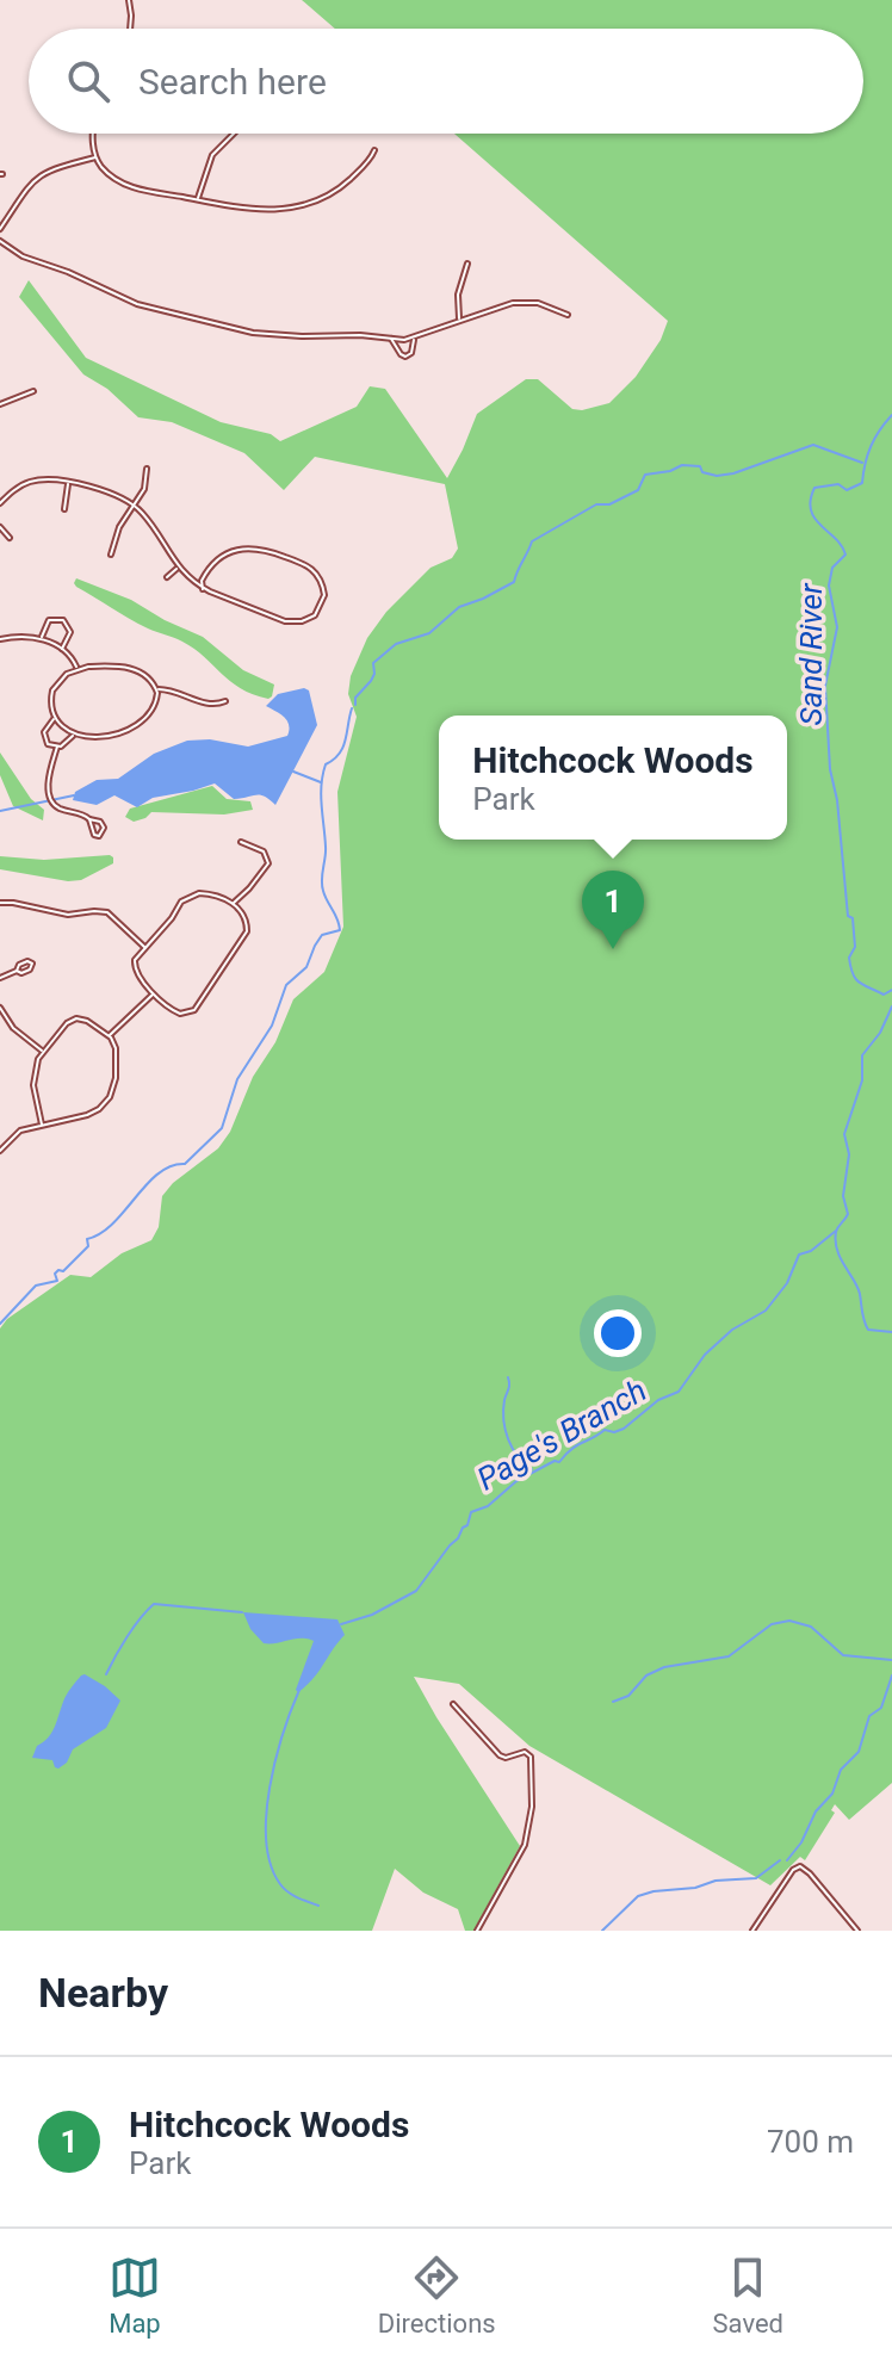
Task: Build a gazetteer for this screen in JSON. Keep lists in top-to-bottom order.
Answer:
{
  "water": ["Sand River", "Page's Branch"],
  "page": {
    "search": "Search here",
    "popup": ["Hitchcock Woods", "Park"],
    "pins": "1",
    "heading": "Nearby",
    "list": [
      {
        "mark": "1",
        "name": "Hitchcock Woods",
        "note": "Park",
        "value": "700 m"
      }
    ],
    "nav": ["Map", "Directions", "Saved"]
  }
}
